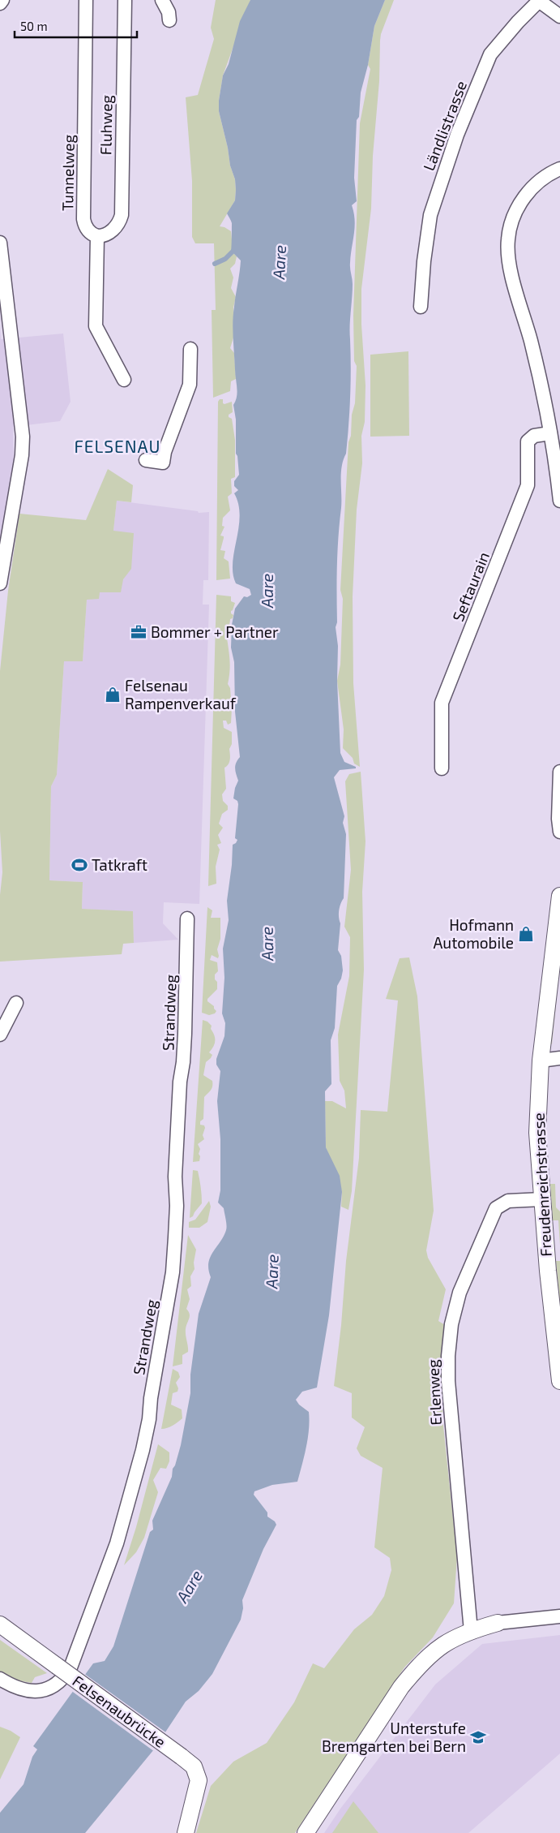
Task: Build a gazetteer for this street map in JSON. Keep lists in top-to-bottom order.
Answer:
{
  "streets": {
    "street": [
      "Fluhweg",
      "Ländlistrasse",
      "Tunnelweg",
      "Seftaurain",
      "Strandweg",
      "Freudenreichstrasse",
      "Erlenweg",
      "Felsenaubrücke"
    ]
  },
  "crossings": [
    ["Fluhweg", "Tunnelweg"],
    ["Freudenreichstrasse", "Erlenweg"]
  ],
  "districts": ["FELSENAU"],
  "water": ["Aare"],
  "places": {
    "office": ["Bommer + Partner"],
    "shop": ["Felsenau Rampenverkauf", "Hofmann Automobile"],
    "sports": ["Tatkraft"],
    "school or university": ["Unterstufe Bremgarten bei Bern"]
  },
  "scale_bar": "50 m"
}
